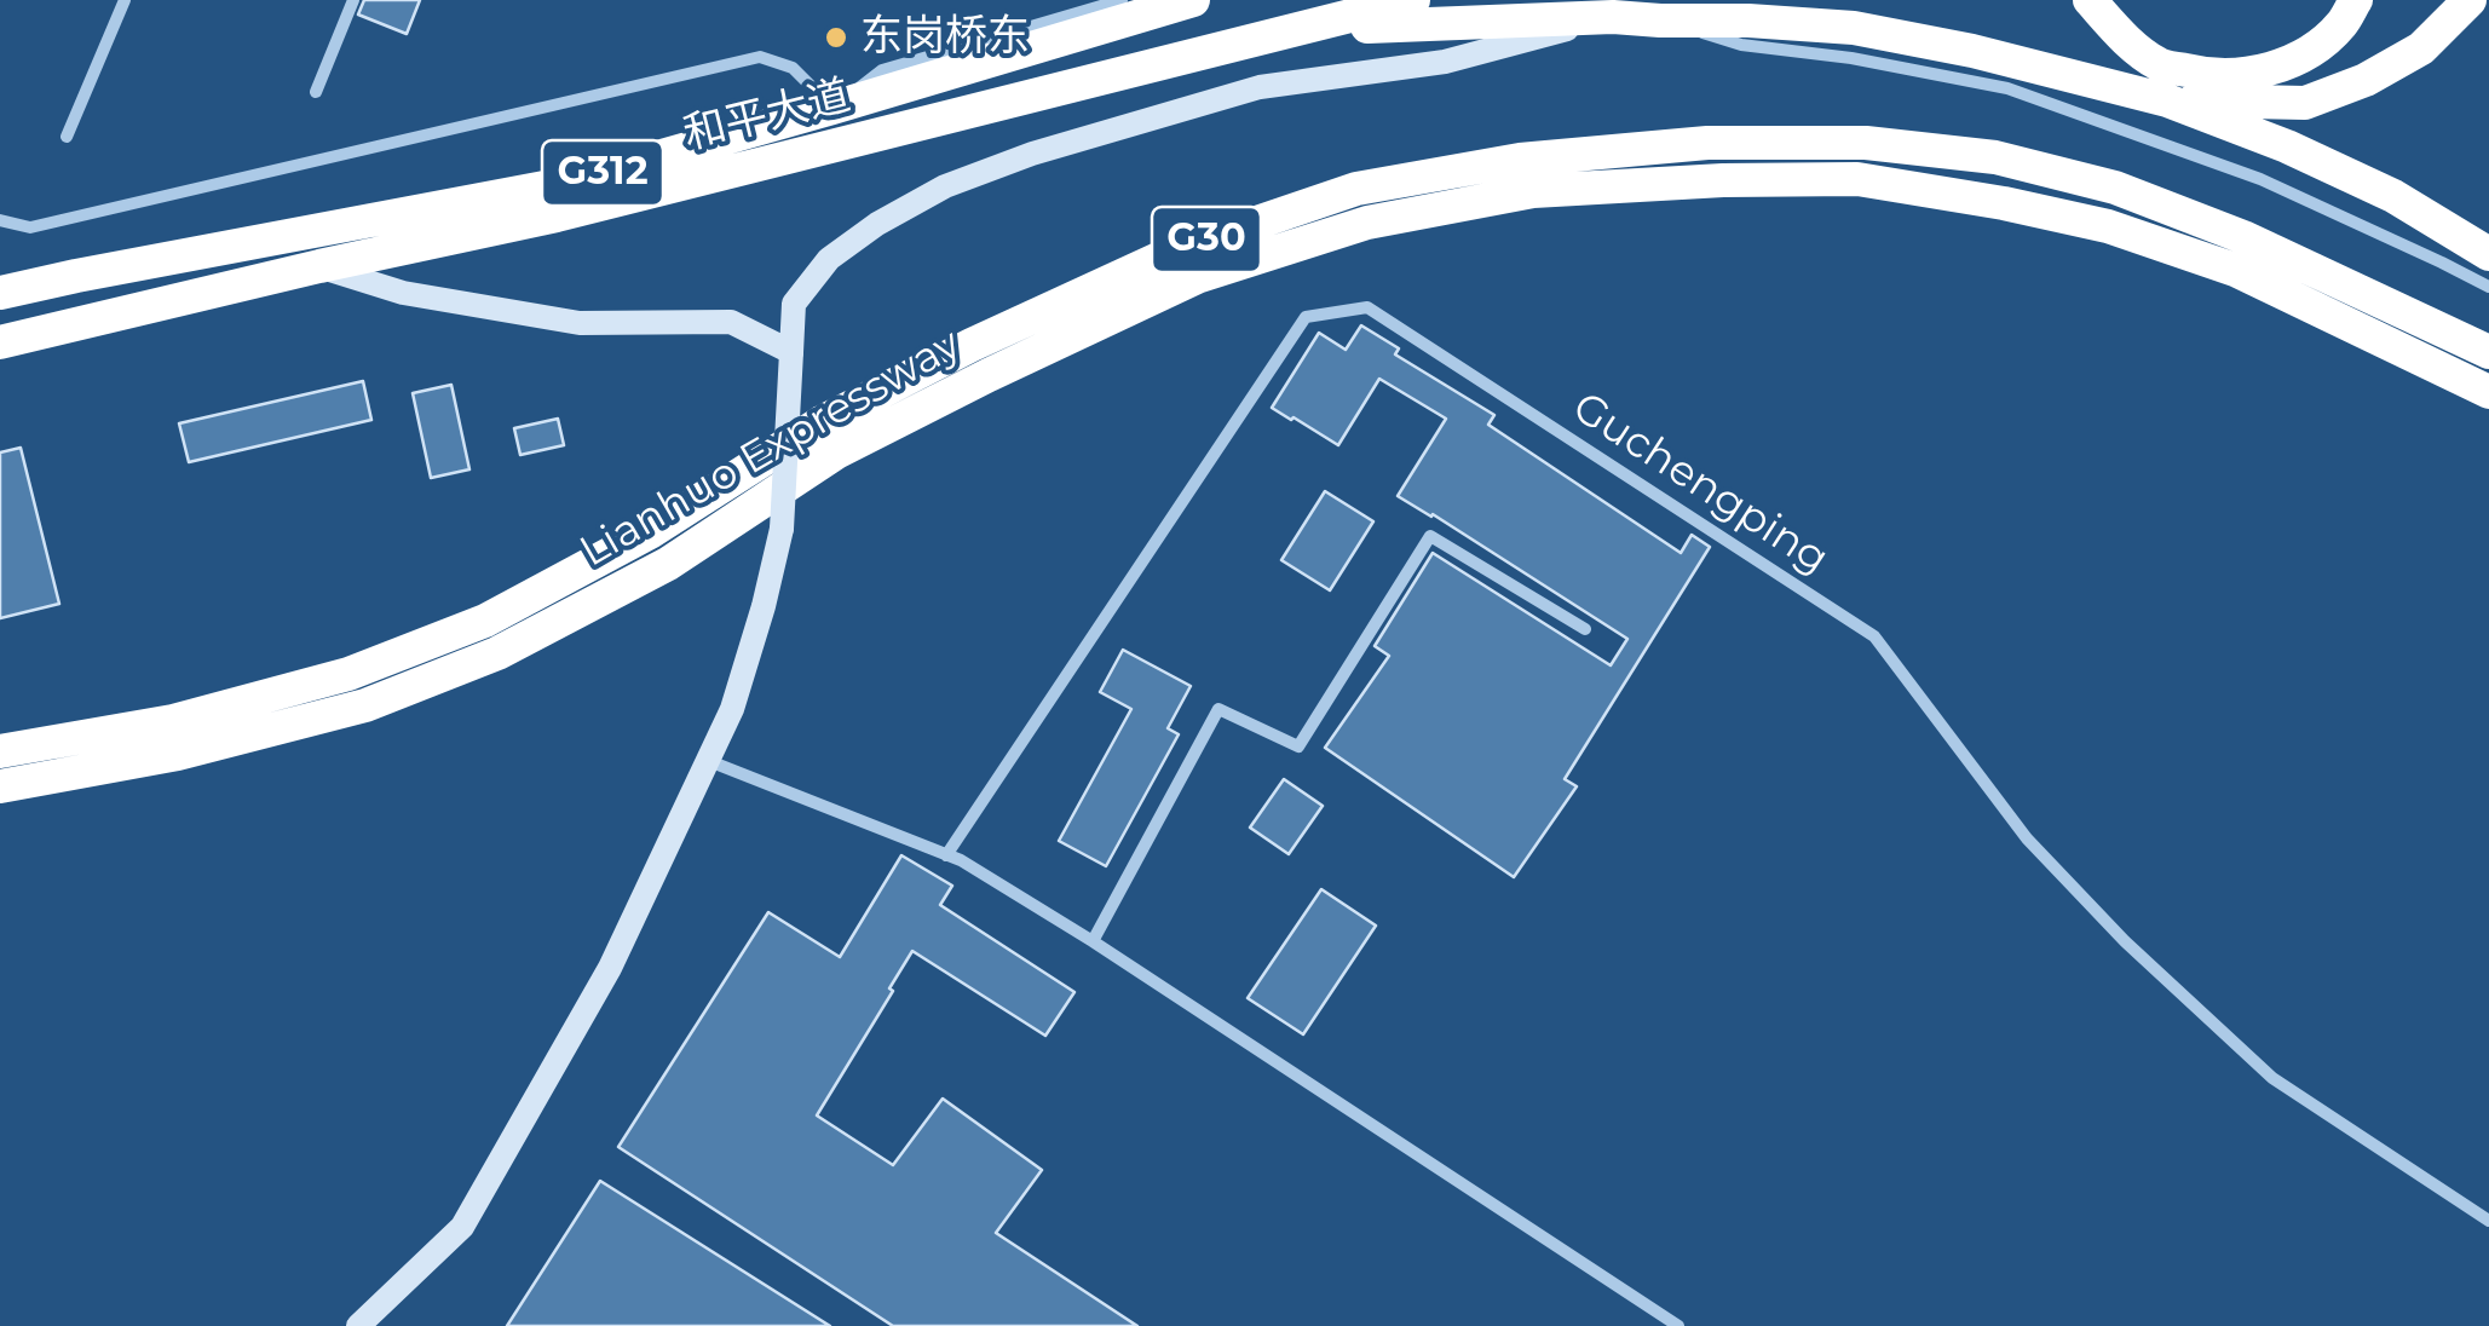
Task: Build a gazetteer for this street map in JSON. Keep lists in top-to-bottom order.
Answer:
{
  "streets": {
    "highway": [
      "和平大道",
      "G312",
      "G30",
      "Lianhuo Expressway"
    ],
    "street": ["Guchengping"]
  },
  "places": ["东岗桥东"]
}
